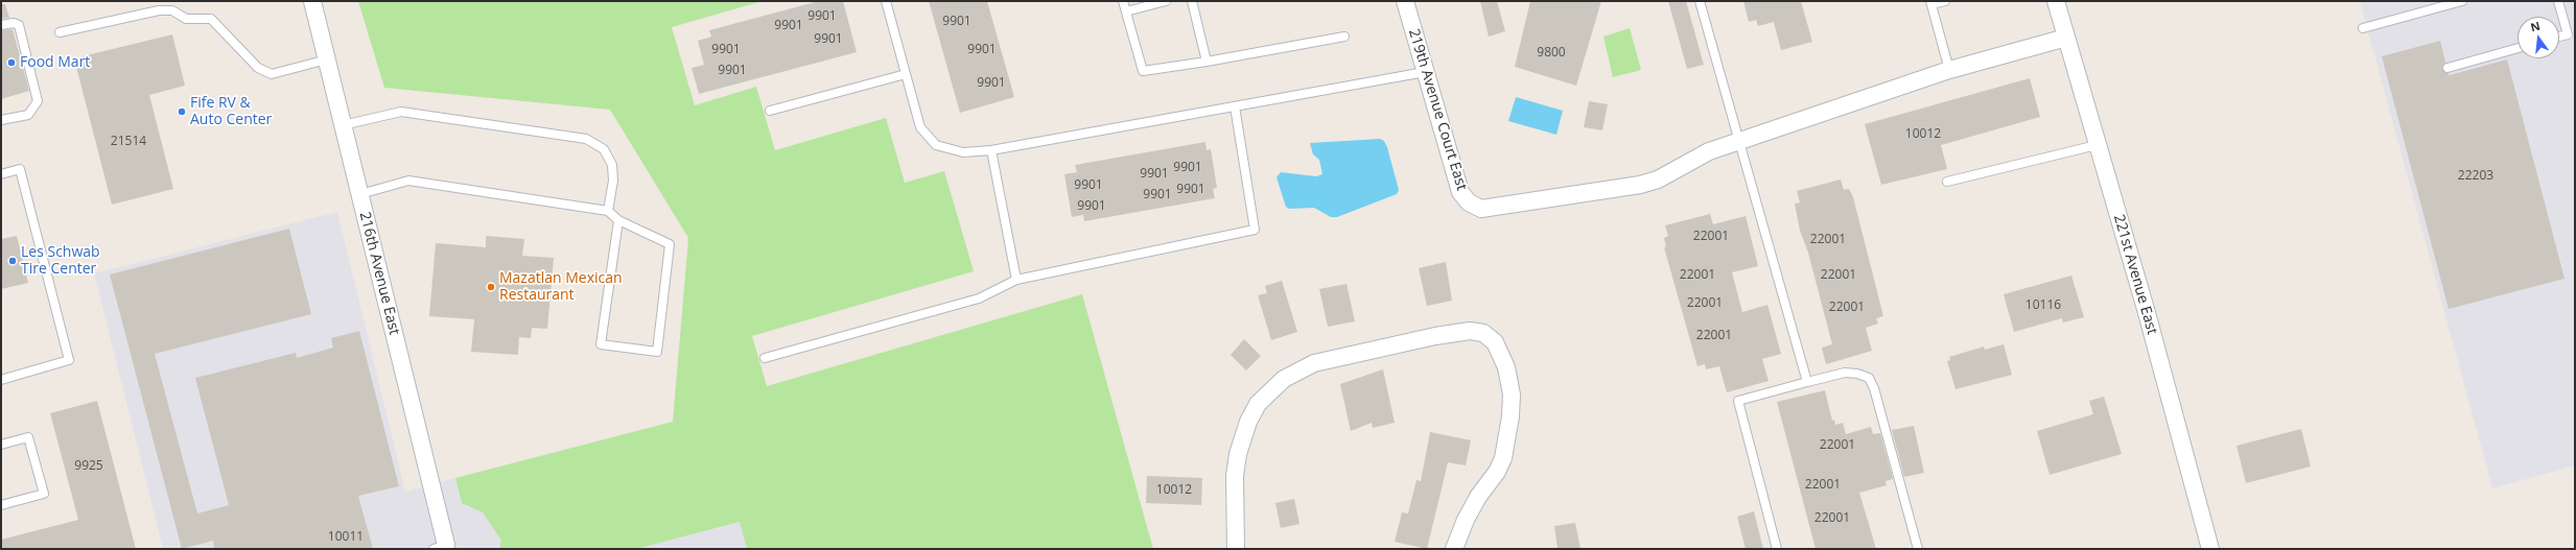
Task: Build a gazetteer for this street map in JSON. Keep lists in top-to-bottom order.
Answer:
{
  "streets": {
    "street": ["219th Avenue Court East", "216th Avenue East", "221st Avenue East"]
  },
  "places": [
    "Food Mart",
    "Fife RV & Auto Center",
    "Les Schwab Tire Center",
    "Mazatlan Mexican Restaurant"
  ],
  "house_numbers": [
    "9901",
    "9901",
    "9901",
    "9901",
    "9901",
    "9901",
    "9800",
    "9901",
    "9901",
    "10012",
    "21514",
    "9901",
    "9901",
    "22203",
    "9901",
    "9901",
    "9901",
    "9901",
    "22001",
    "22001",
    "22001",
    "22001",
    "22001",
    "10116",
    "22001",
    "22001",
    "22001",
    "9925",
    "22001",
    "10012",
    "22001",
    "10011"
  ],
  "north": "top"
}
